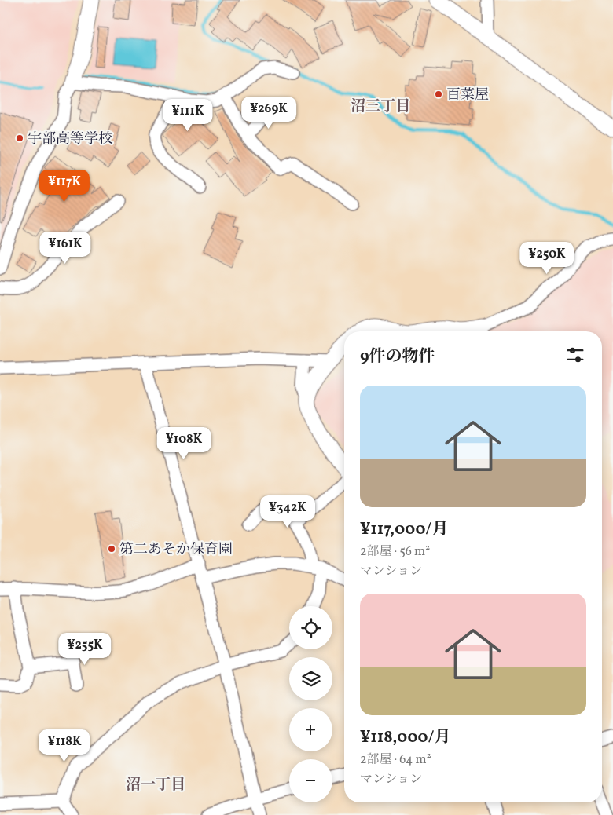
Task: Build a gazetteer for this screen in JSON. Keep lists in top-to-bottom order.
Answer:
{
  "districts": ["沼三丁目", "沼一丁目"],
  "places": ["百菜屋", "宇部高等学校", "第二あそか保育園"],
  "page": {
    "price": [
      "¥269K",
      "¥111K",
      "¥117K",
      "¥161K",
      "¥250K",
      "¥108K",
      "¥342K",
      "¥255K",
      "¥118K"
    ],
    "heading": "9件の物件",
    "list": [
      {
        "name": "¥117,000/月",
        "note": "2部屋 · 56 m² · マンション"
      },
      {
        "name": "¥118,000/月",
        "note": "2部屋 · 64 m² · マンション"
      }
    ],
    "map_buttons": ["+", "−"]
  }
}
